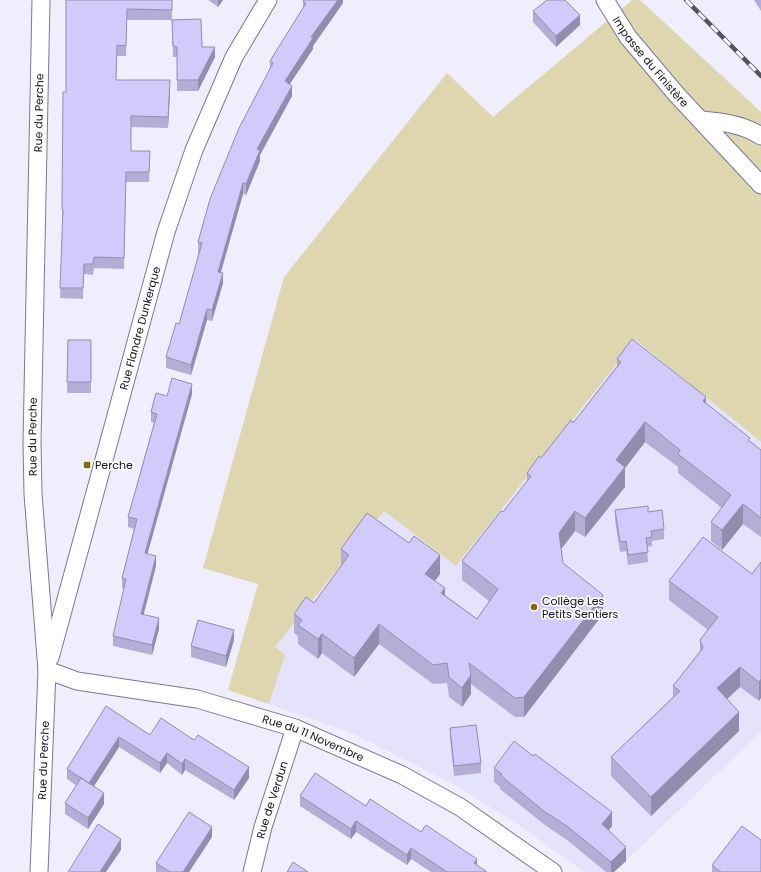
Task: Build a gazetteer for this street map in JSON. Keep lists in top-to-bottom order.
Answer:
{
  "streets": {
    "street": [
      "Impasse du Finistère",
      "Rue du Perche",
      "Rue Flandre Dunkerque",
      "Rue du 11 Novembre",
      "Rue de Verdun"
    ]
  },
  "crossings": [
    ["Rue du Perche", "Rue Flandre Dunkerque"],
    ["Rue du Perche", "Rue du 11 Novembre"],
    ["Rue Flandre Dunkerque", "Rue du 11 Novembre"],
    ["Rue du 11 Novembre", "Rue de Verdun"]
  ],
  "places": {
    "transit": ["Perche"],
    "other": ["Collège Les Petits Sentiers"]
  }
}
